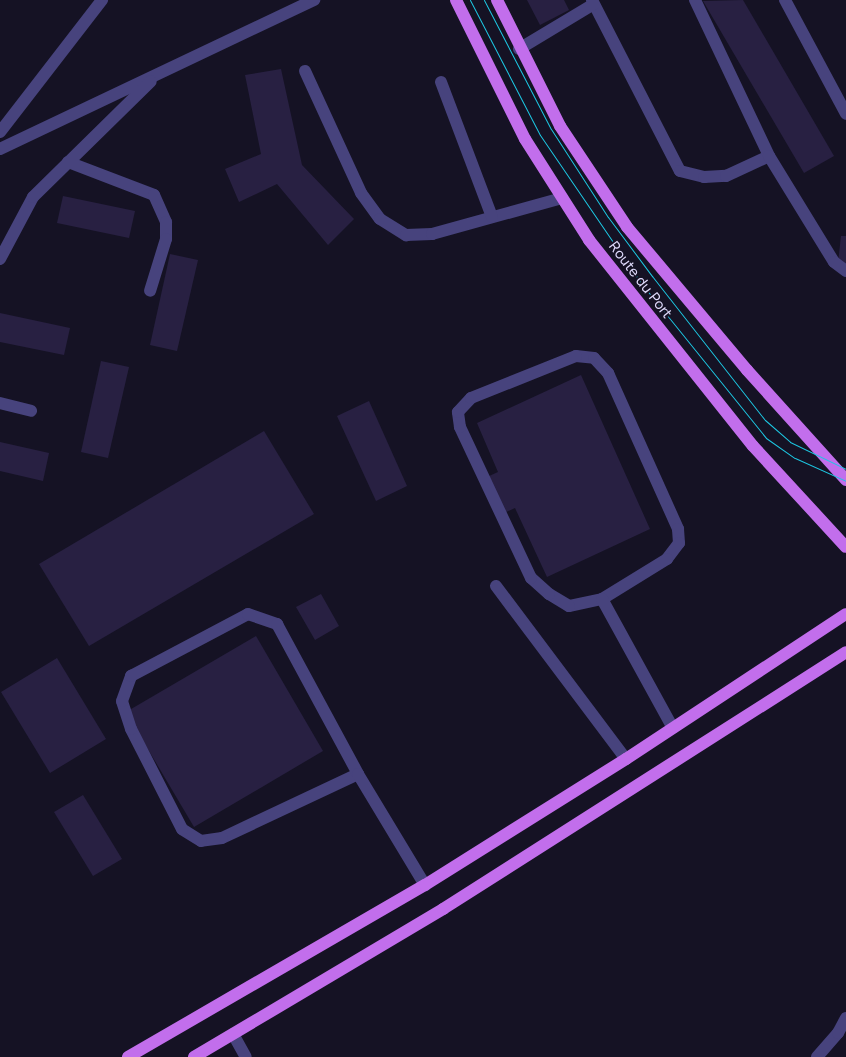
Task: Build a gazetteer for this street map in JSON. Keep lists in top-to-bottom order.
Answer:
{
  "streets": {
    "main road": ["Route du Port"]
  }
}
